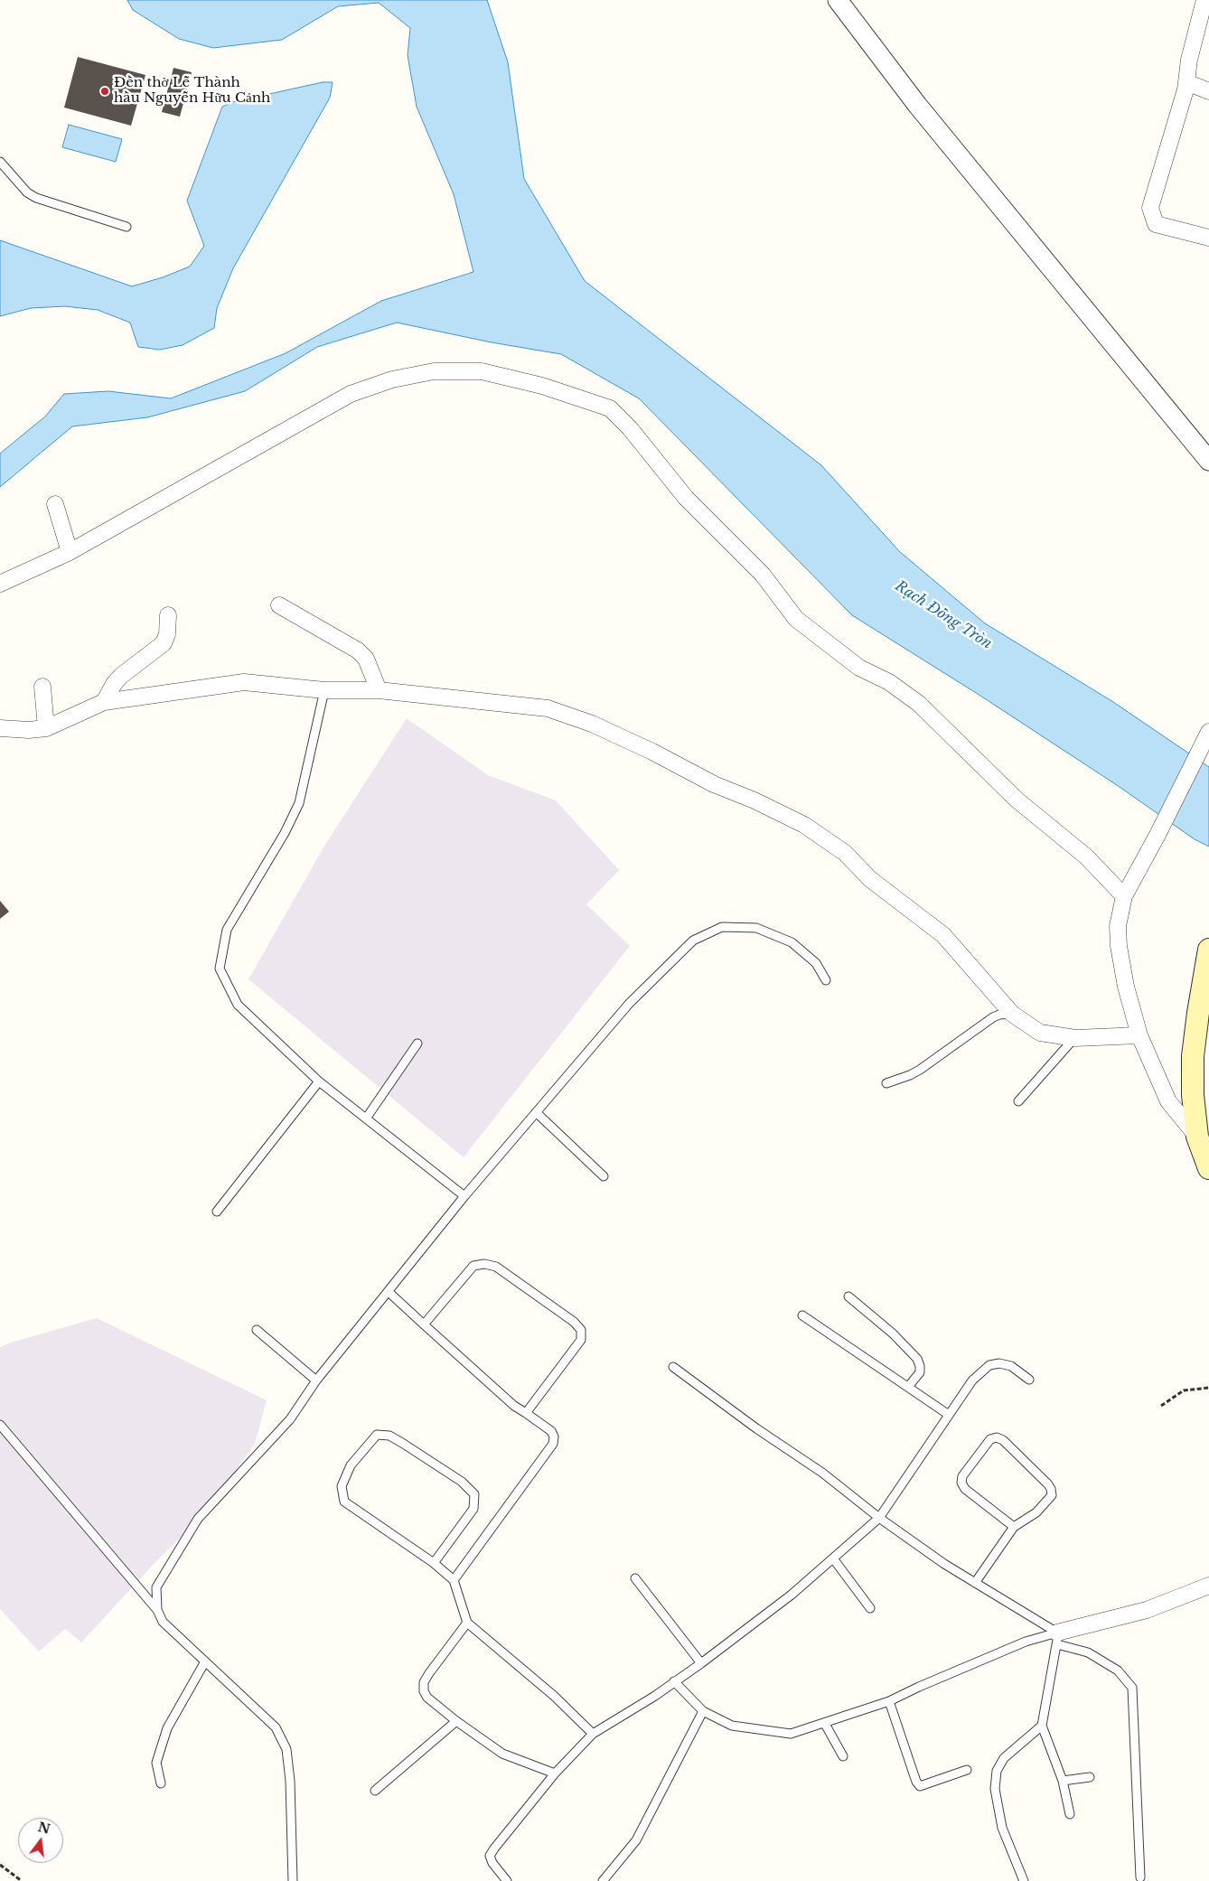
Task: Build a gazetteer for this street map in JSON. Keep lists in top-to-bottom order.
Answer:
{
  "water": ["Rạch Đồng Tròn"],
  "places": ["Đền thờ Lễ Thành hầu Nguyễn Hữu Cảnh"],
  "north": "top"
}
